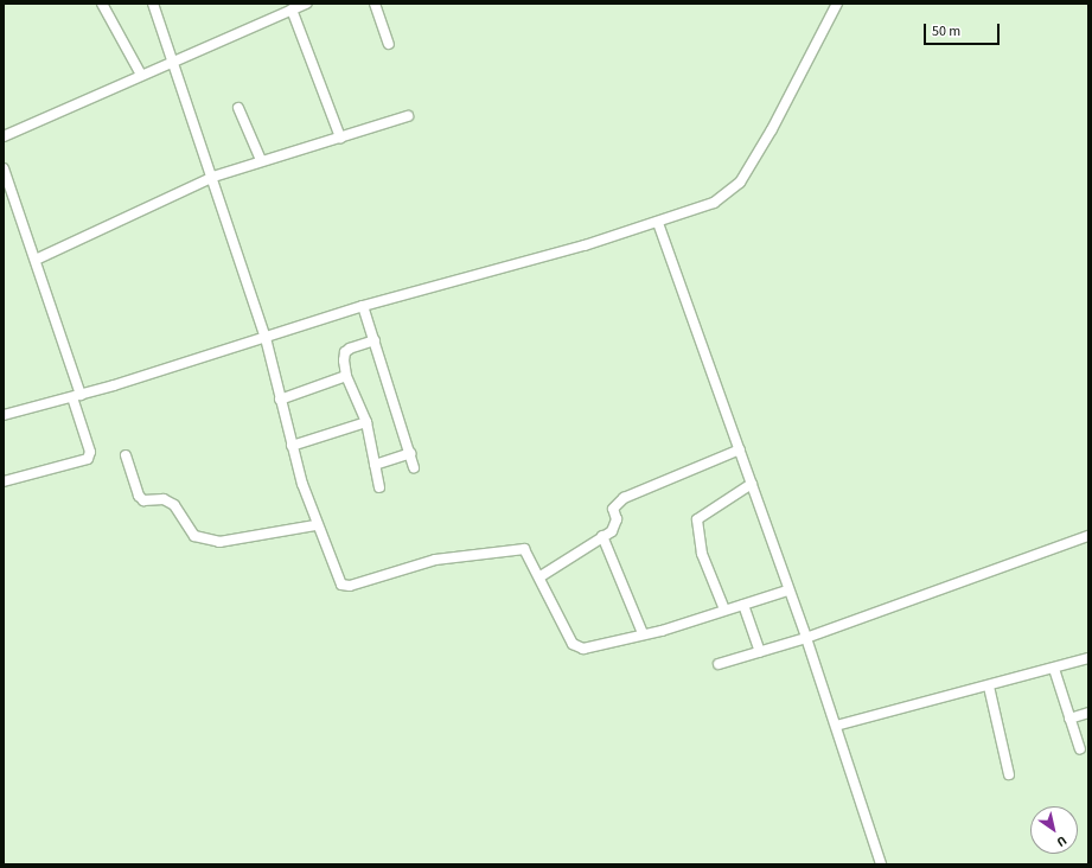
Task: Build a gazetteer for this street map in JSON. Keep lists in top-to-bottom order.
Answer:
{
  "scale_bar": "50 m",
  "north": "bottom right"
}
